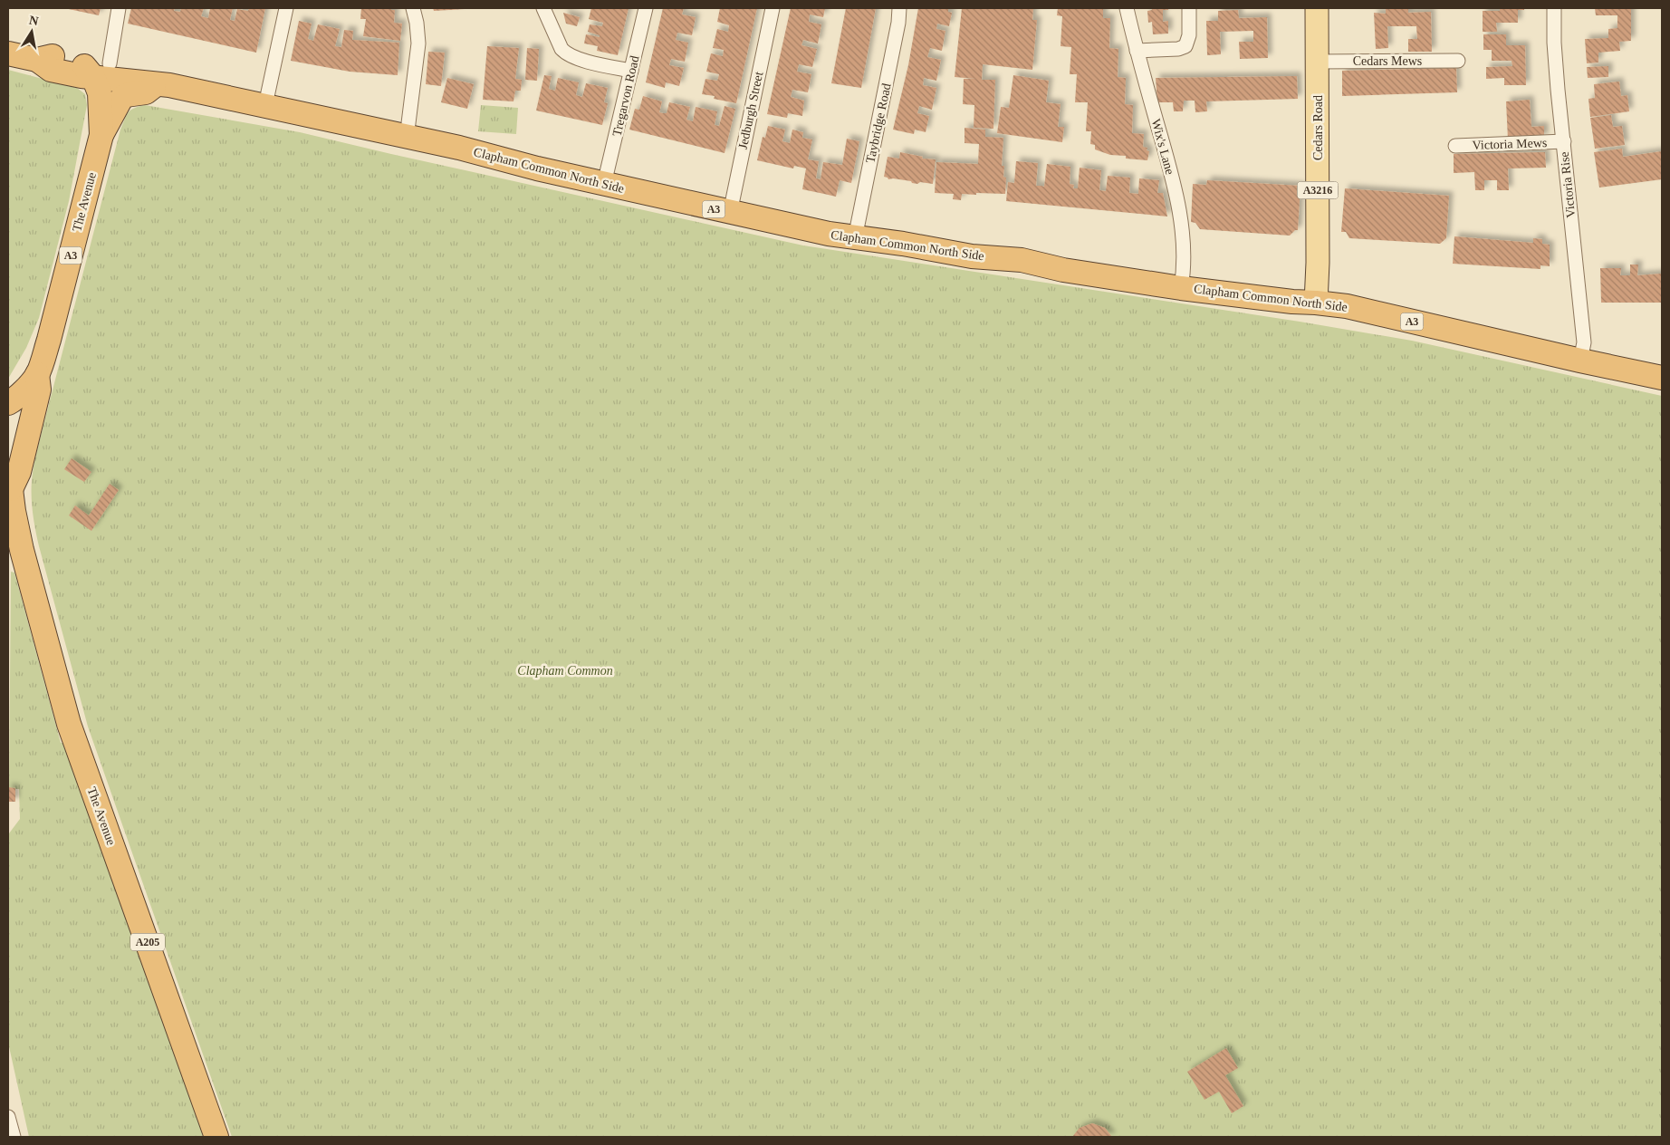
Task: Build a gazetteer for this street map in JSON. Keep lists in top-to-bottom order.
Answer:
{
  "streets": {
    "highway": [
      "Clapham Common North Side",
      "The Avenue",
      "A3",
      "A205"
    ],
    "main road": ["Cedars Road", "A3216"],
    "street": [
      "Cedars Mews",
      "Tregarvon Road",
      "Jedburgh Street",
      "Taybridge Road",
      "Victoria Mews",
      "Wix's Lane",
      "Victoria Rise"
    ]
  },
  "crossings": [
    ["Cedars Mews", "Cedars Road"],
    ["Tregarvon Road", "Clapham Common North Side"],
    ["Jedburgh Street", "Clapham Common North Side"],
    ["Taybridge Road", "Clapham Common North Side"],
    ["Cedars Road", "Clapham Common North Side"],
    ["Victoria Mews", "Victoria Rise"],
    ["Wix's Lane", "Clapham Common North Side"],
    ["Clapham Common North Side", "Victoria Rise"],
    ["Clapham Common North Side", "The Avenue"],
    ["Clapham Common North Side", "A3"],
    ["The Avenue", "A3"],
    ["The Avenue", "A205"],
    ["A3", "A205"]
  ],
  "parks": ["Clapham Common"],
  "north": "top"
}
